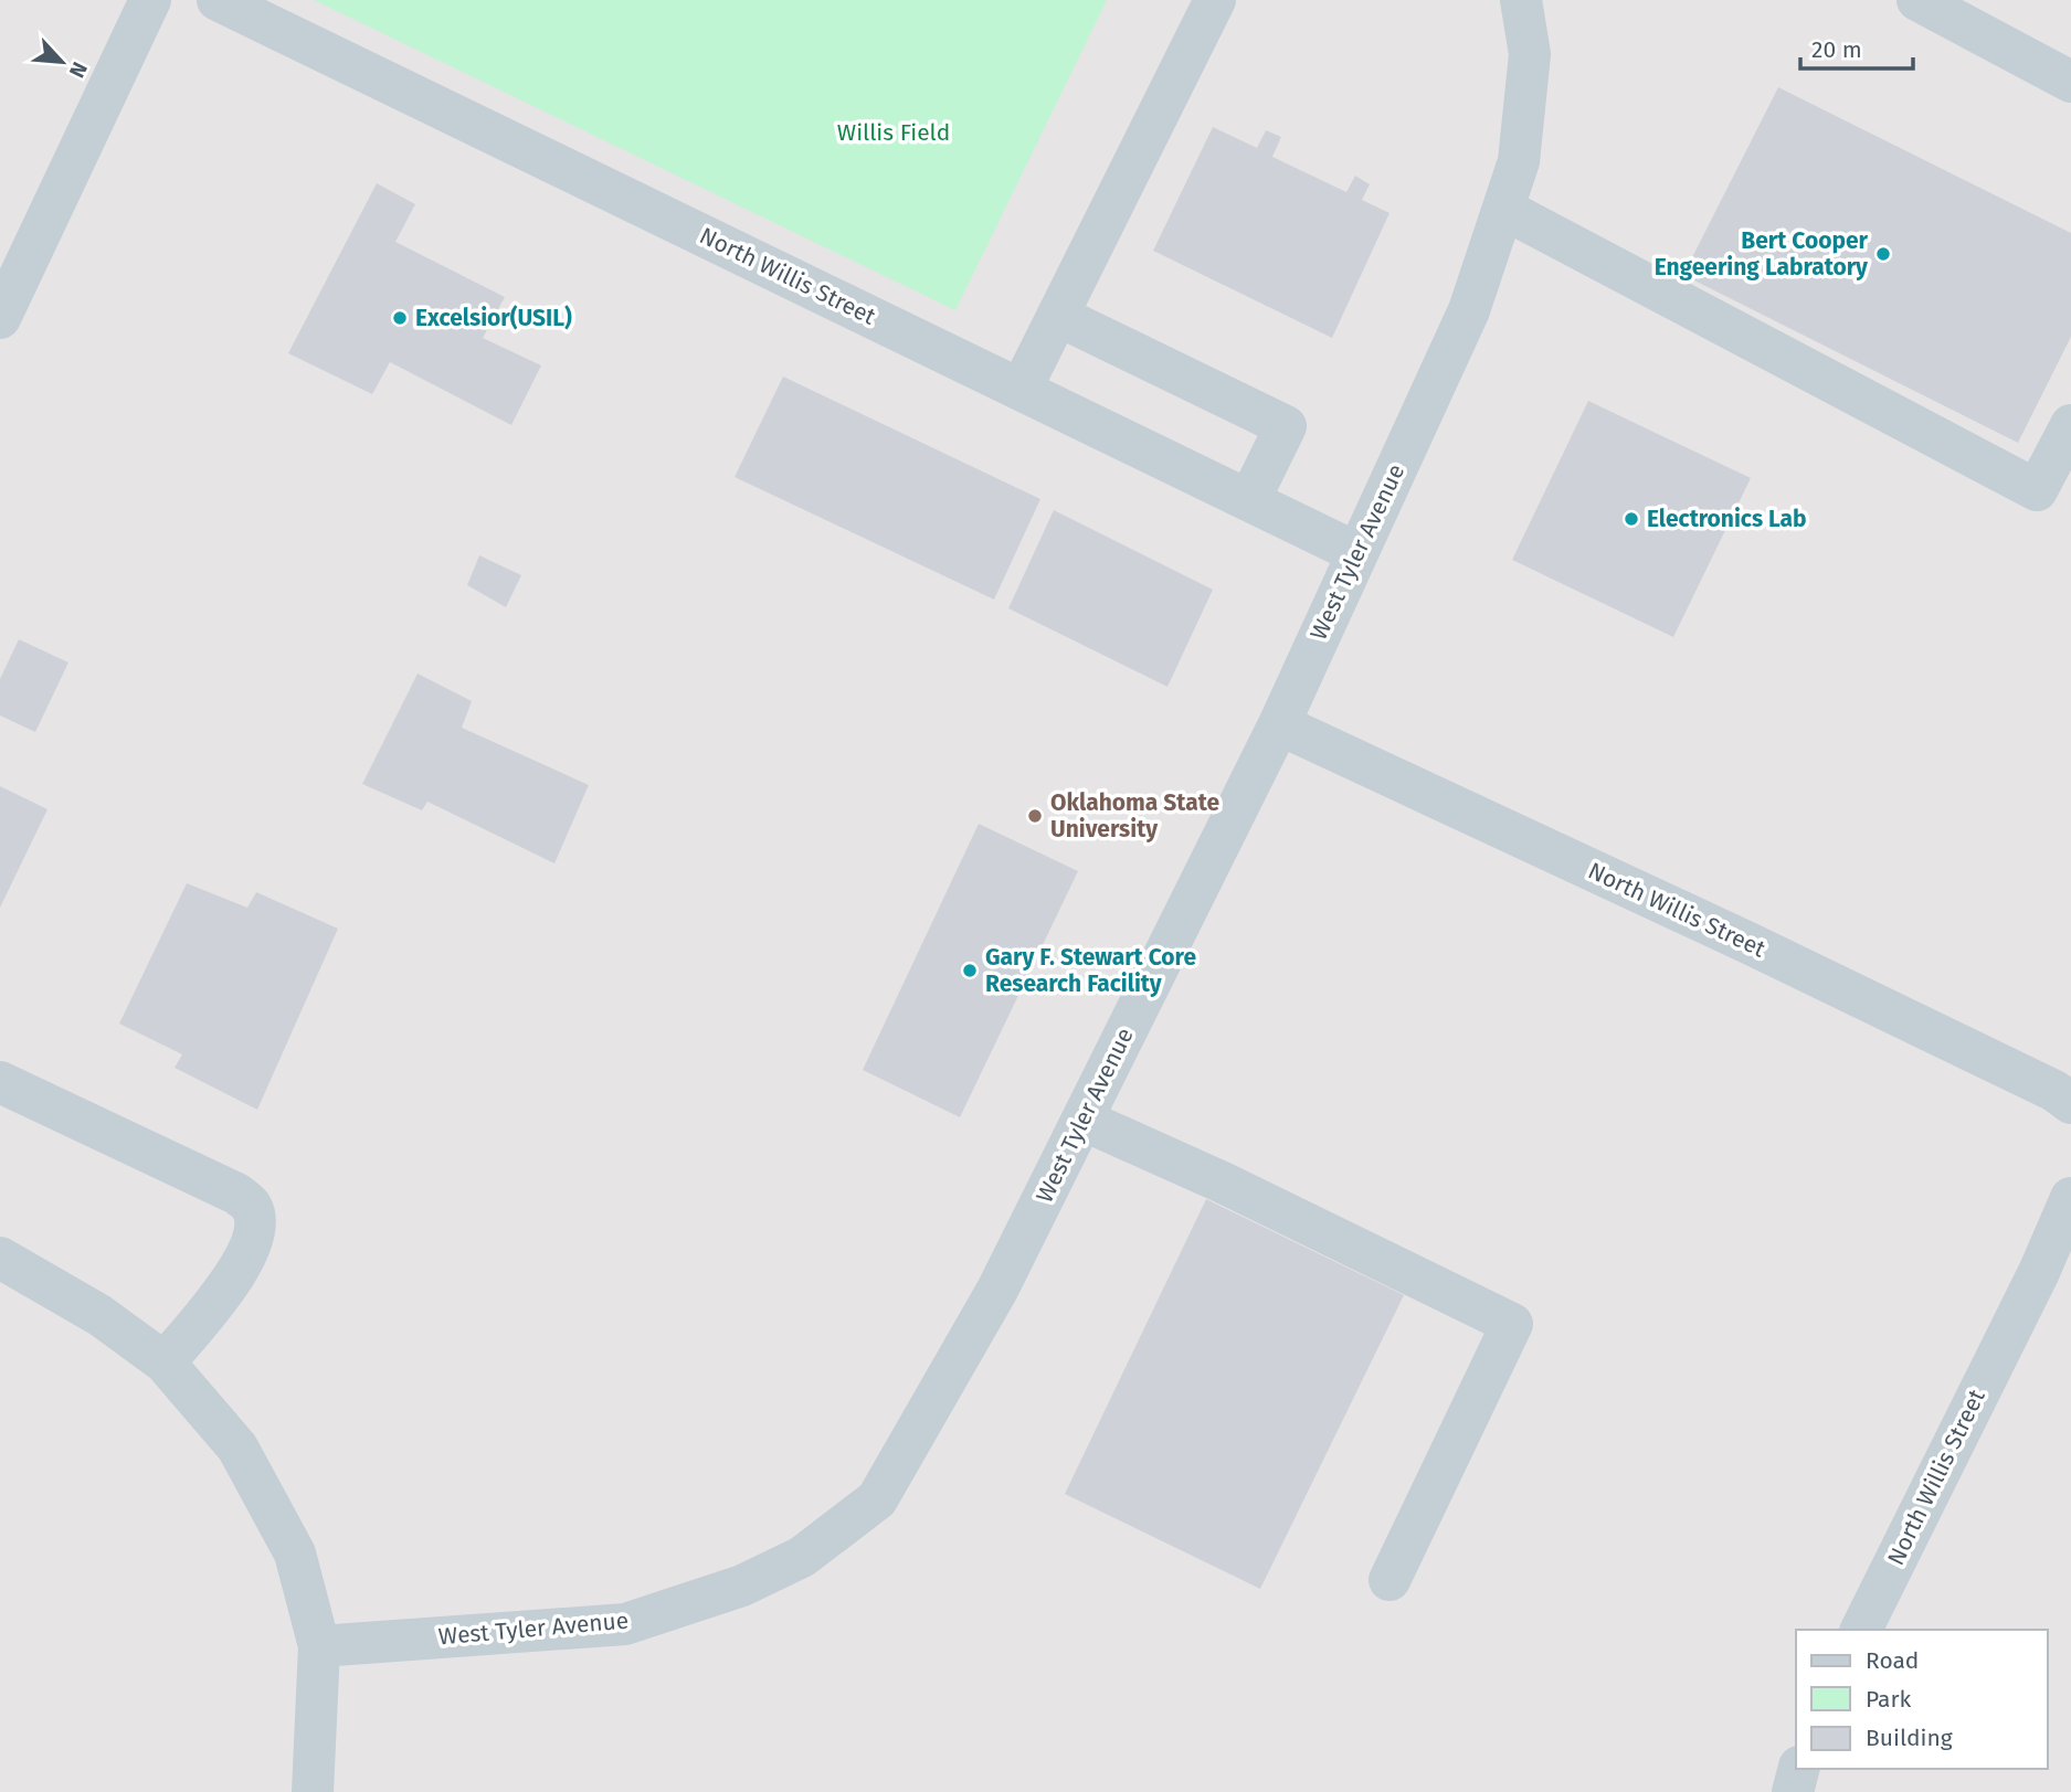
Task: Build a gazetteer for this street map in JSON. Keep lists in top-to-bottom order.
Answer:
{
  "streets": {
    "street": ["North Willis Street", "West Tyler Avenue"]
  },
  "crossings": [
    ["North Willis Street", "West Tyler Avenue"]
  ],
  "parks": ["Willis Field"],
  "places": [
    "Bert Cooper Engeering Labratory",
    "Excelsior(USIL)",
    "Electronics Lab",
    "Oklahoma State University",
    "Gary F. Stewart Core Research Facility"
  ],
  "legend": ["Road", "Park", "Building"],
  "scale_bar": "20 m",
  "north": "bottom right"
}
